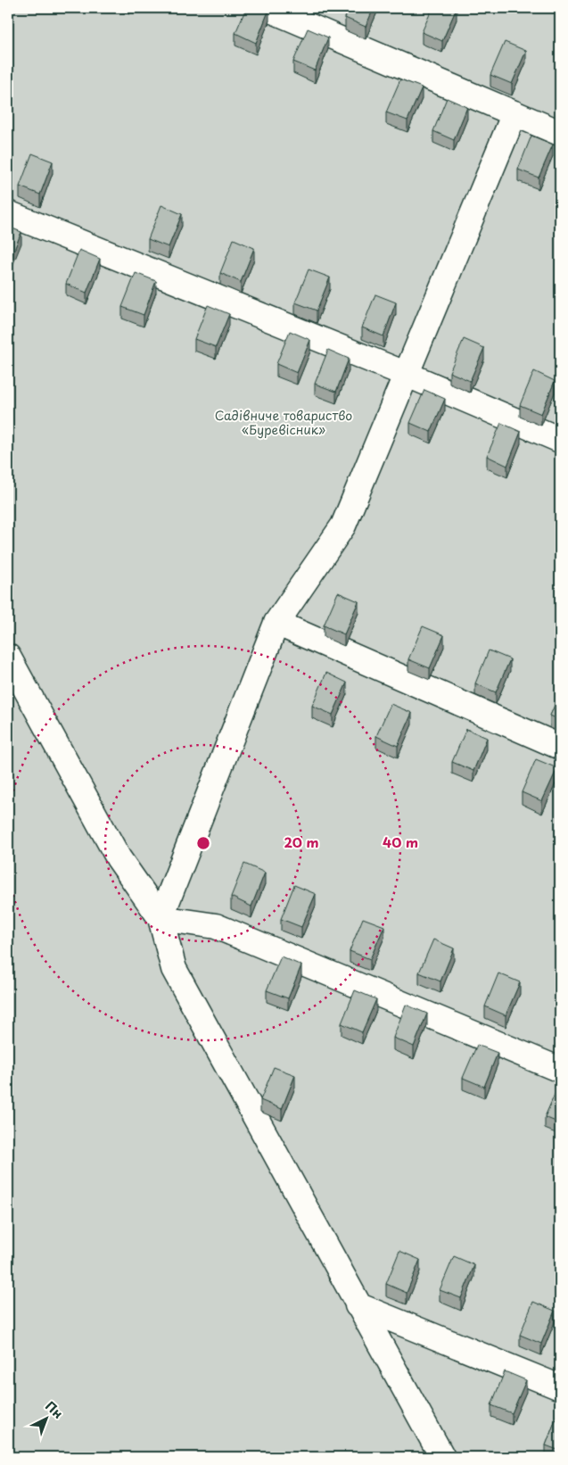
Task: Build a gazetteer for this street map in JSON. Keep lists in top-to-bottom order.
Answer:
{
  "parks": ["Садівниче товариство «Буревісник»"],
  "north": "top right",
  "rings": ["20 m", "40 m"]
}
